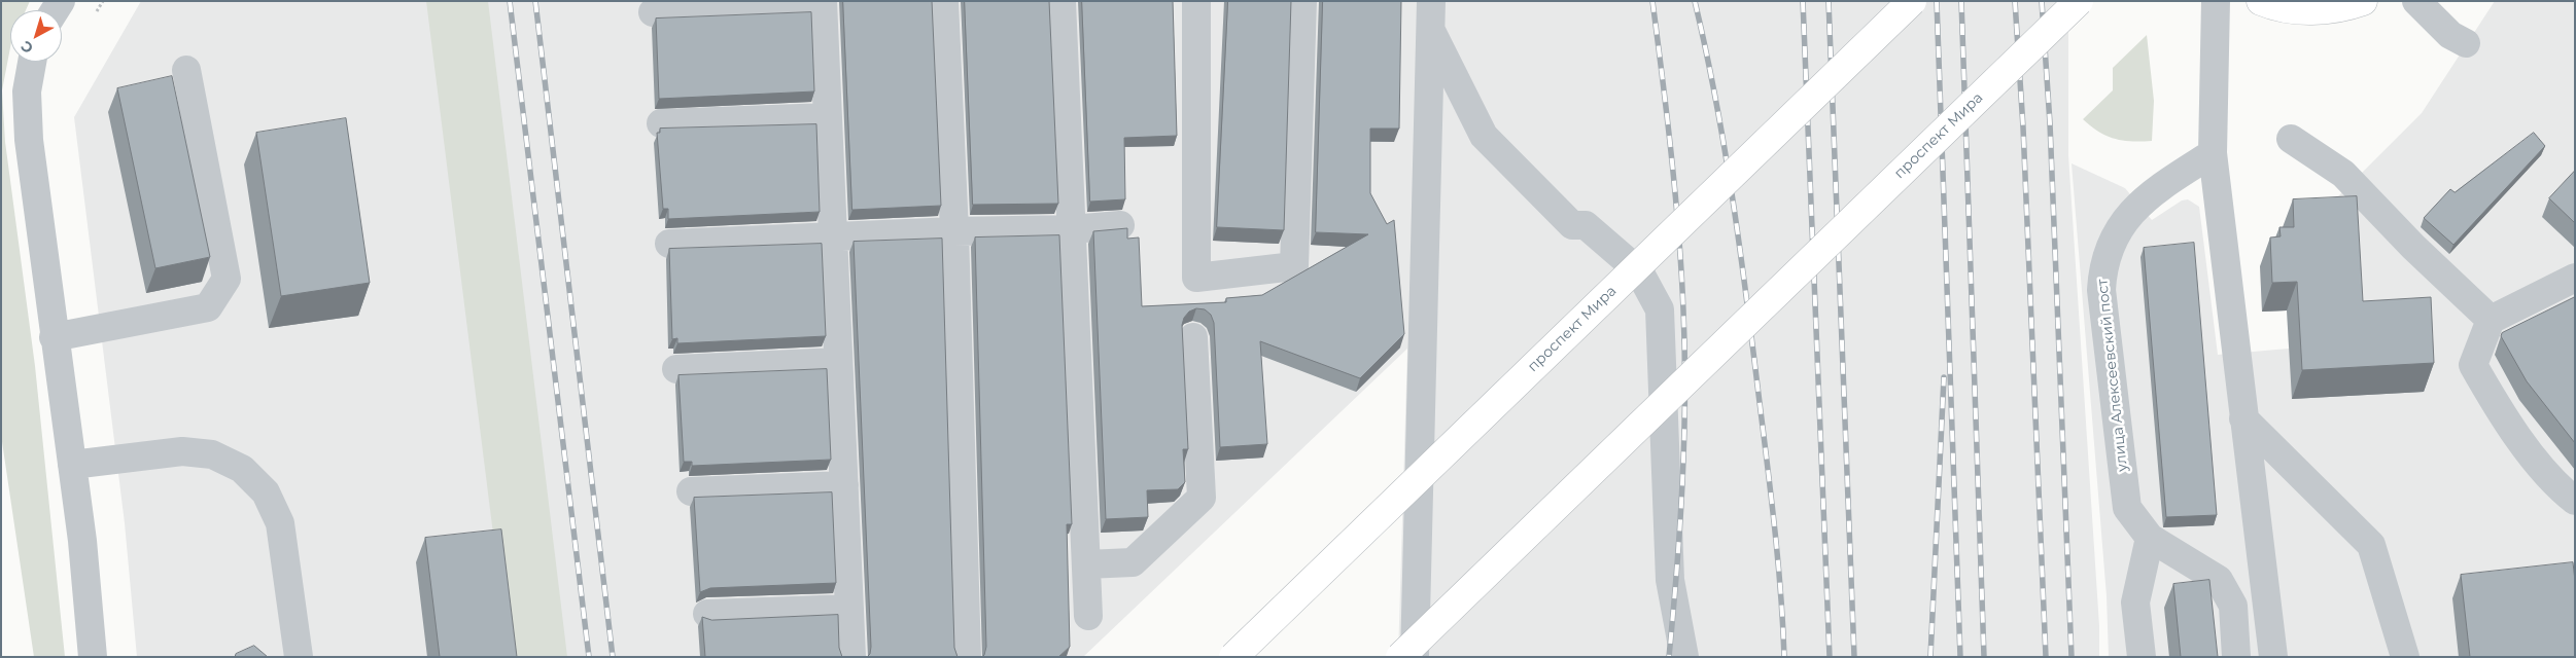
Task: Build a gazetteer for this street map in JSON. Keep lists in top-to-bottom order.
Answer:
{
  "streets": {
    "main road": ["проспект Мира"],
    "street": ["улица Алексеевский пост"]
  },
  "north": "bottom left"
}
